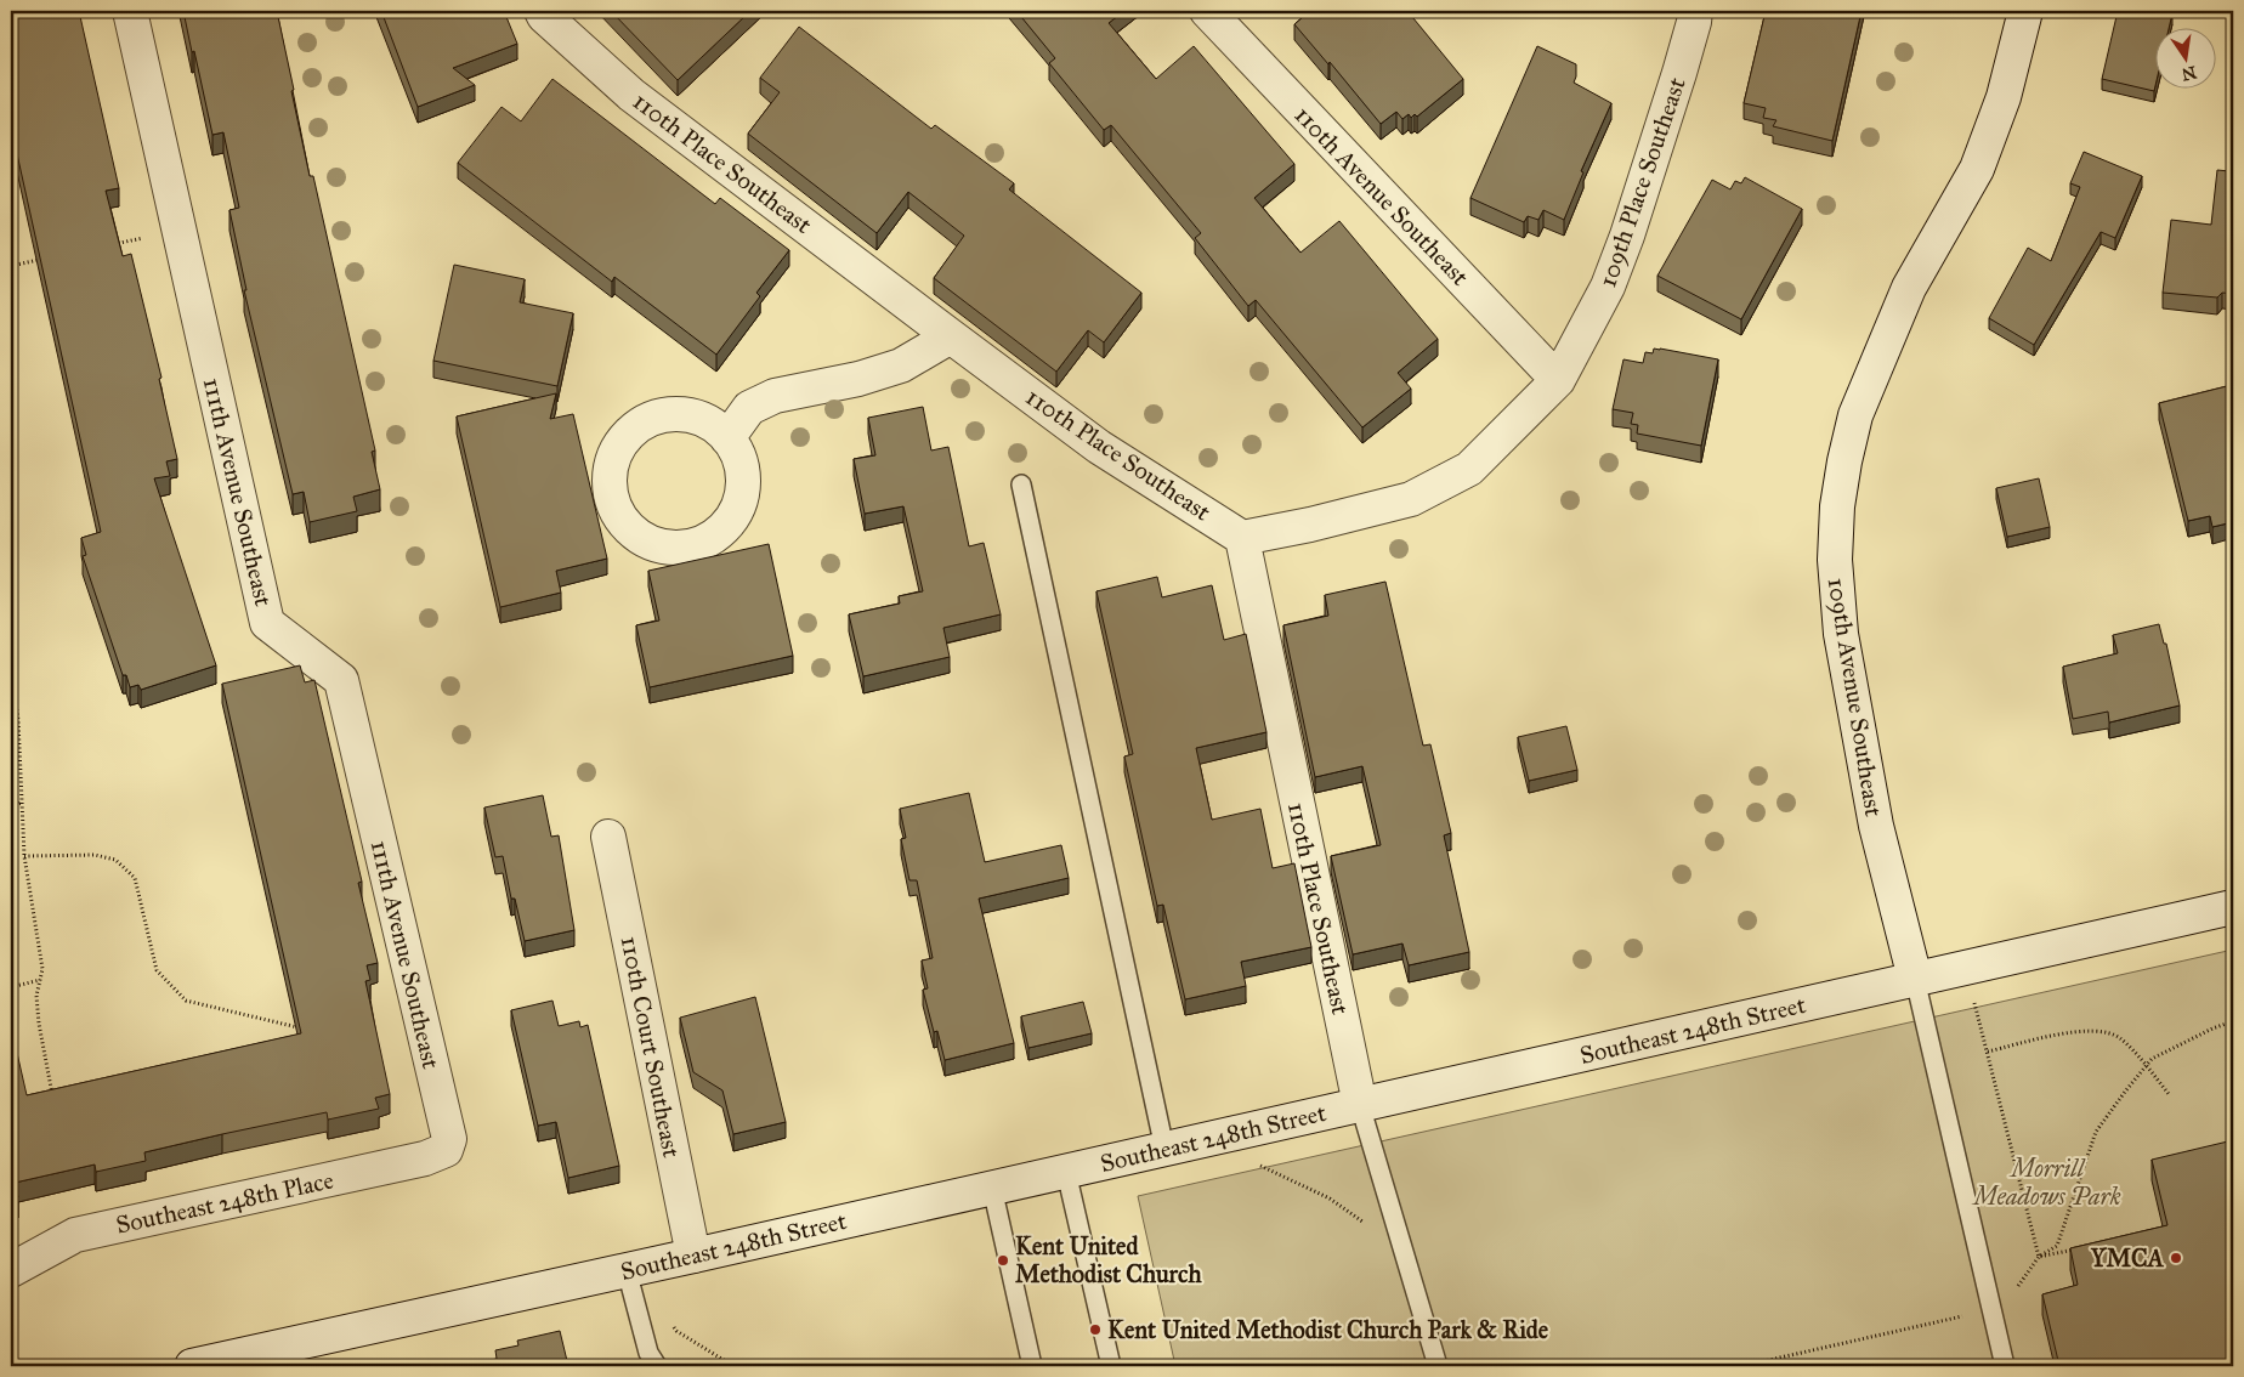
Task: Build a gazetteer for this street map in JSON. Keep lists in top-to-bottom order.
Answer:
{
  "streets": {
    "street": [
      "110th Place Southeast",
      "109th Place Southeast",
      "110th Avenue Southeast",
      "111th Avenue Southeast",
      "109th Avenue Southeast",
      "Southeast 248th Street",
      "110th Court Southeast",
      "Southeast 248th Place"
    ]
  },
  "crossings": [
    ["110th Place Southeast", "109th Place Southeast"],
    ["110th Place Southeast", "Southeast 248th Street"],
    ["109th Place Southeast", "110th Avenue Southeast"],
    ["111th Avenue Southeast", "Southeast 248th Place"],
    ["109th Avenue Southeast", "Southeast 248th Street"],
    ["Southeast 248th Street", "110th Court Southeast"]
  ],
  "parks": ["Morrill Meadows Park"],
  "places": ["YMCA", "Kent United Methodist Church", "Kent United Methodist Church Park & Ride"],
  "north": "bottom"
}
